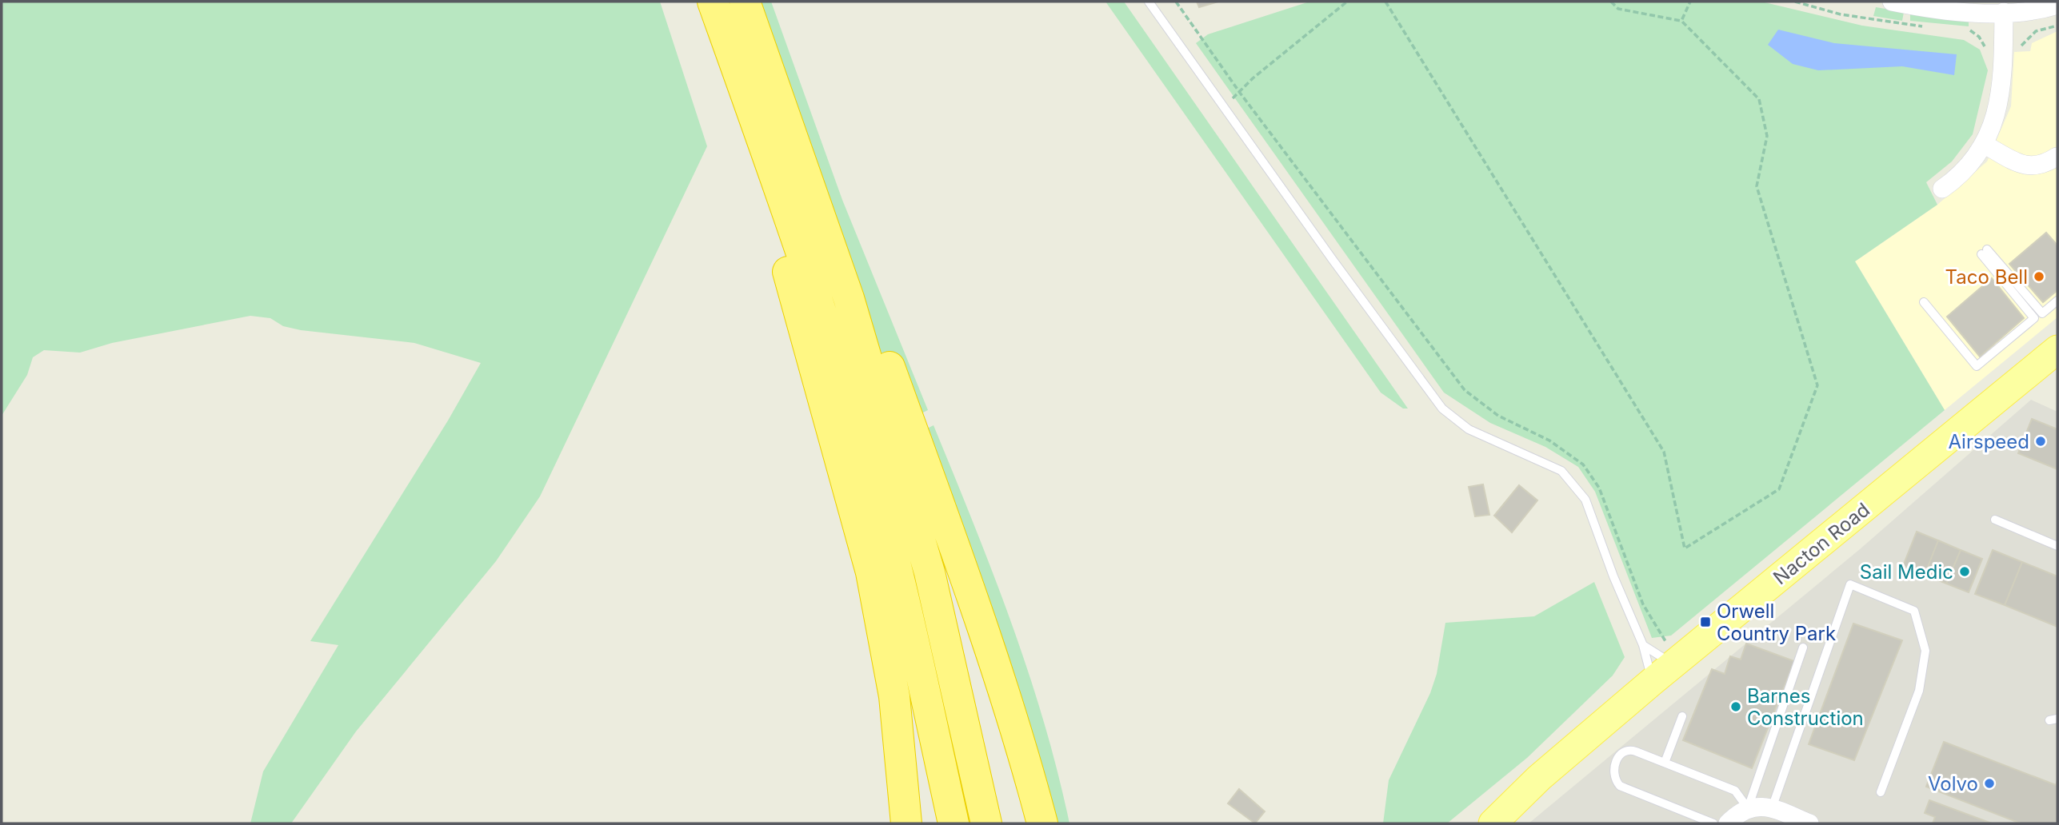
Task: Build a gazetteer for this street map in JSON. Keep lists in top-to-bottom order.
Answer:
{
  "streets": {
    "main road": ["Nacton Road"]
  },
  "places": {
    "other": [
      "Taco Bell",
      "Airspeed",
      "Sail Medic",
      "Barnes Construction",
      "Volvo"
    ],
    "transit": ["Orwell Country Park"]
  }
}
